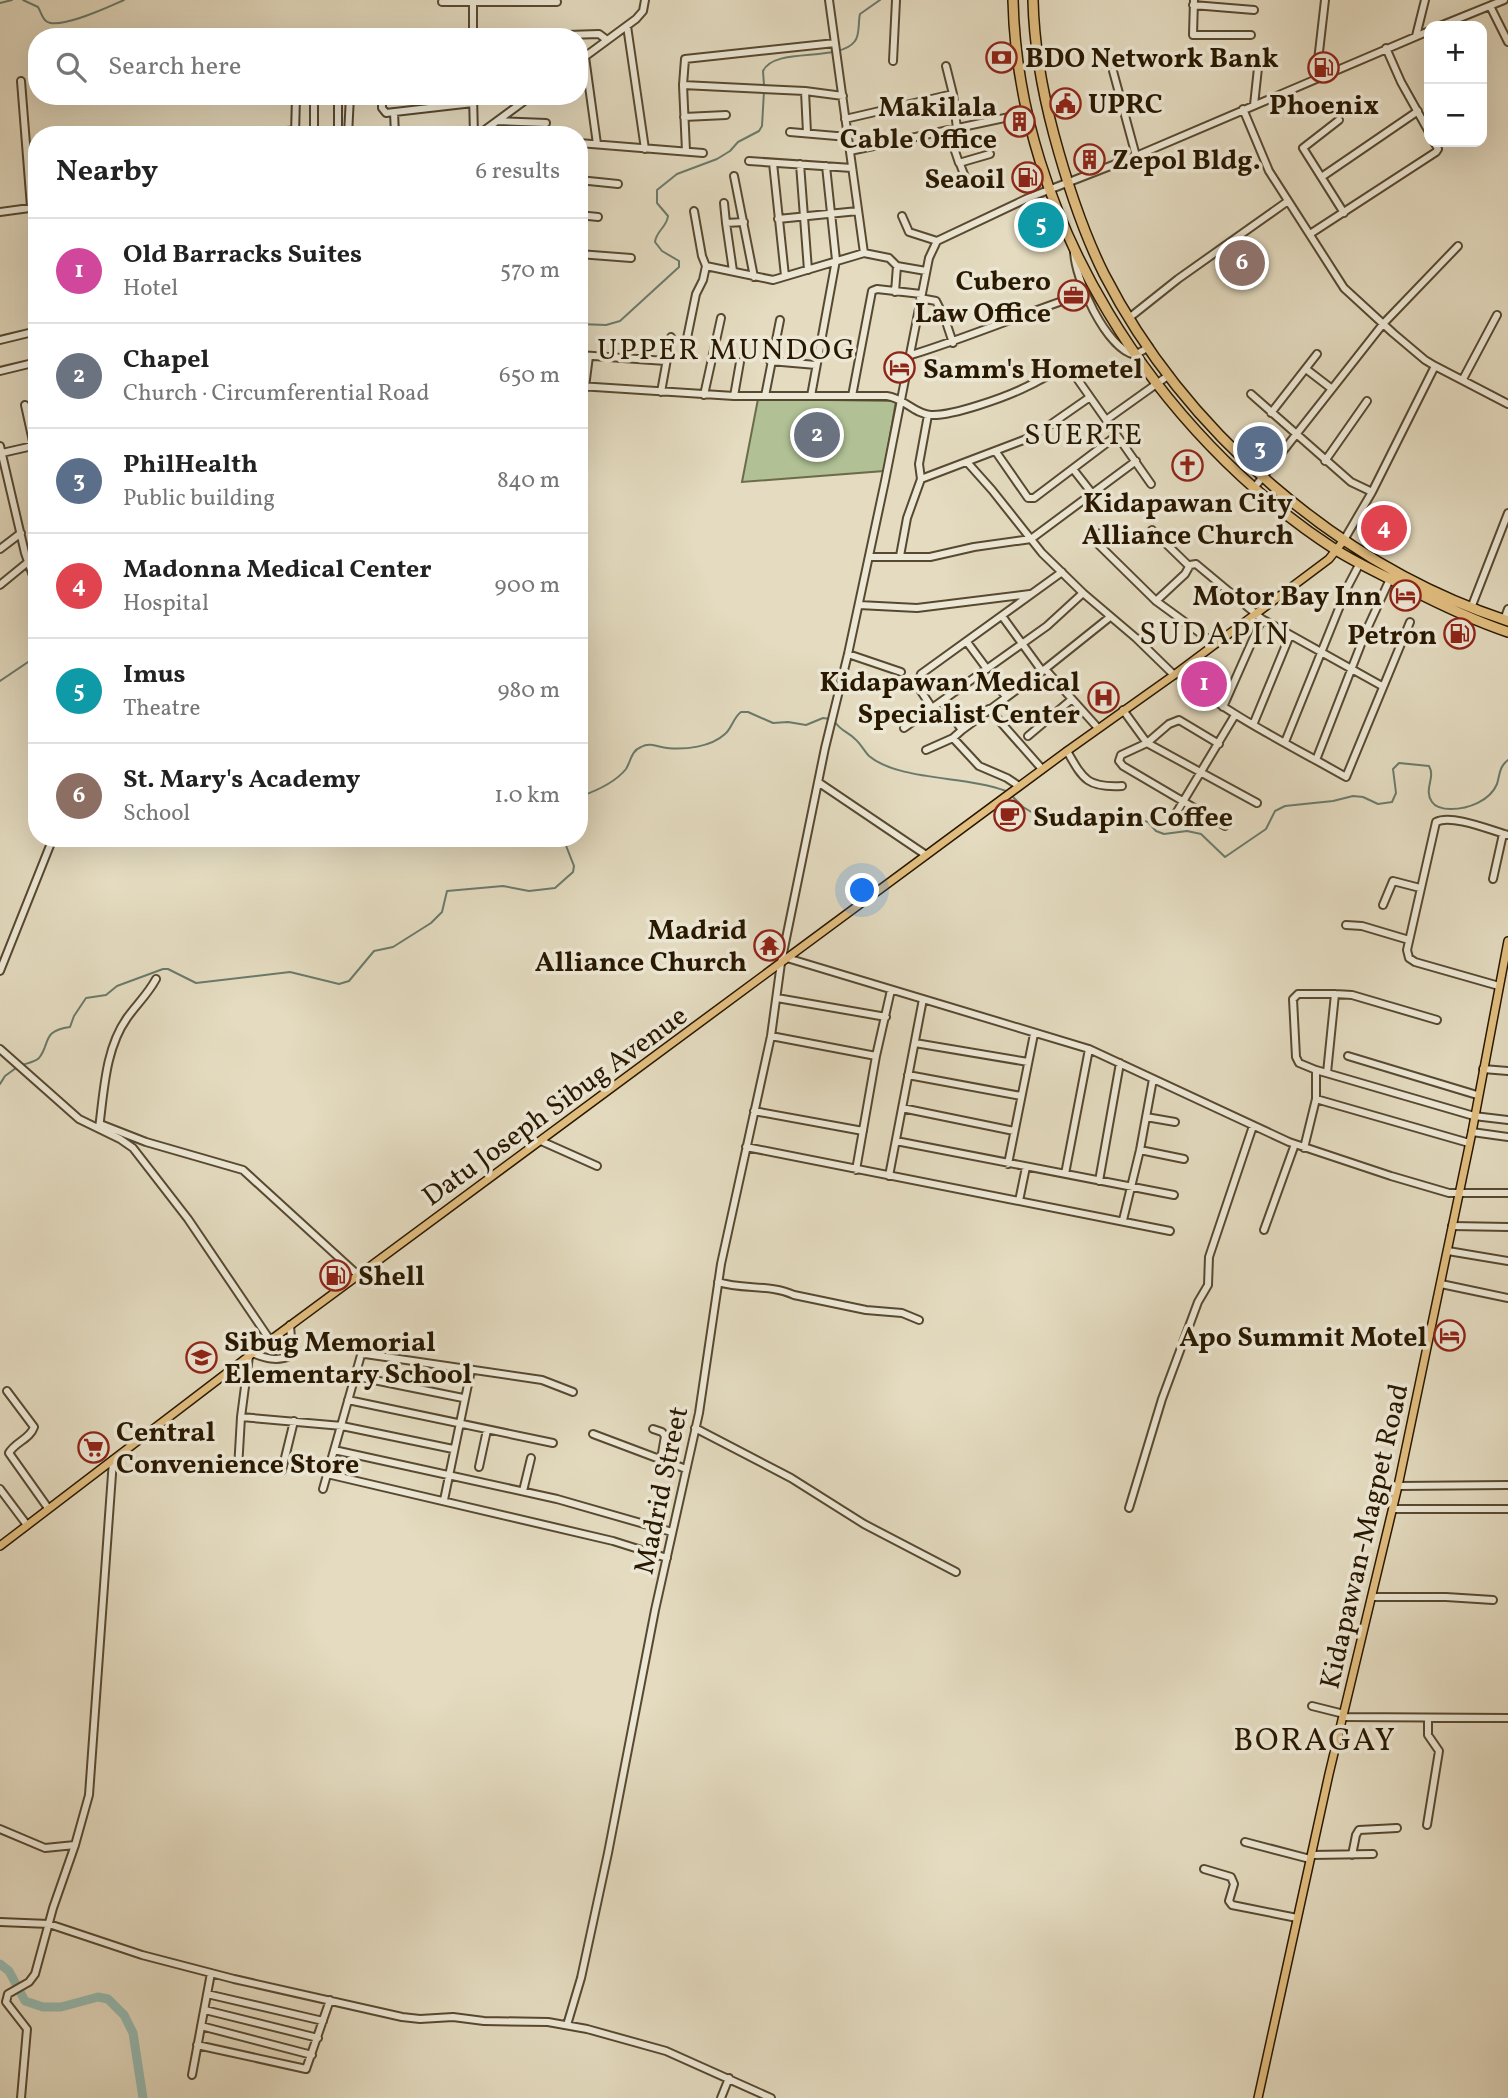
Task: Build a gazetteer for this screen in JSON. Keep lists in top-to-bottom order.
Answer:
{
  "streets": {
    "main road": ["Datu Joseph Sibug Avenue", "Kidapawan-Magpet Road"],
    "street": ["Madrid Street"]
  },
  "crossings": [
    ["Datu Joseph Sibug Avenue", "Madrid Street"]
  ],
  "districts": [
    "UPPER MUNDOG",
    "SUERTE",
    "SUDAPIN",
    "BORAGAY"
  ],
  "places": {
    "bank": ["BDO Network Bank"],
    "fuel station": [
      "Phoenix",
      "Seaoil",
      "Petron",
      "Shell"
    ],
    "public building": ["UPRC"],
    "building": ["Makilala Cable Office", "Zepol Bldg."],
    "office": ["Cubero Law Office"],
    "hotel": ["Samm's Hometel", "Motor Bay Inn", "Apo Summit Motel"],
    "church": ["Kidapawan City Alliance Church"],
    "hospital": ["Kidapawan Medical Specialist Center"],
    "cafe": ["Sudapin Coffee"],
    "temple": ["Madrid Alliance Church"],
    "school or university": ["Sibug Memorial Elementary School"],
    "supermarket": ["Central Convenience Store"]
  },
  "page": {
    "map_buttons": ["+", "−"],
    "search": "Search here",
    "heading": ["Nearby", "6 results"],
    "pins": [
      "5",
      "6",
      "2",
      "3",
      "4",
      "1"
    ],
    "list": [
      {
        "mark": "1",
        "name": "Old Barracks Suites",
        "note": "Hotel",
        "value": "570 m"
      },
      {
        "mark": "2",
        "name": "Chapel",
        "note": "Church · Circumferential Road",
        "value": "650 m"
      },
      {
        "mark": "3",
        "name": "PhilHealth",
        "note": "Public building",
        "value": "840 m"
      },
      {
        "mark": "4",
        "name": "Madonna Medical Center",
        "note": "Hospital",
        "value": "900 m"
      },
      {
        "mark": "5",
        "name": "Imus",
        "note": "Theatre",
        "value": "980 m"
      },
      {
        "mark": "6",
        "name": "St. Mary's Academy",
        "note": "School",
        "value": "1.0 km"
      }
    ]
  }
}
